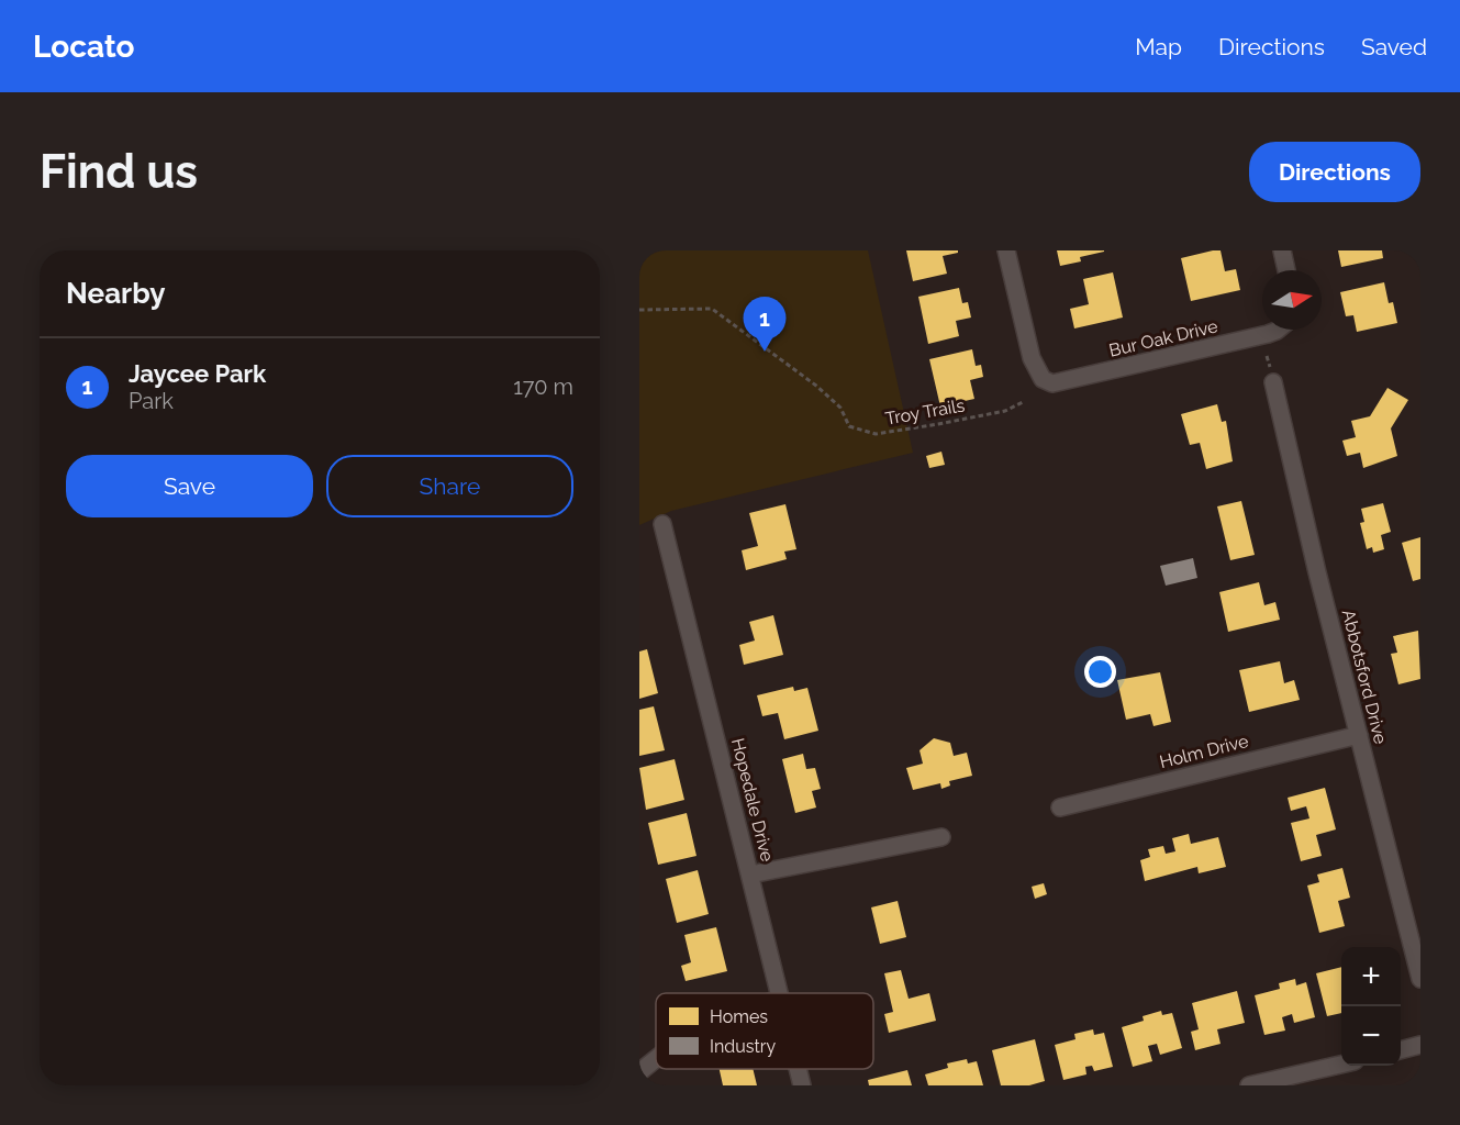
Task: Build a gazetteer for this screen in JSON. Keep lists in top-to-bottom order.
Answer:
{
  "streets": {
    "street": [
      "Bur Oak Drive",
      "Abbotsford Drive",
      "Holm Drive",
      "Hopedale Drive"
    ],
    "path": ["Troy Trails"]
  },
  "crossings": [
    ["Abbotsford Drive", "Holm Drive"]
  ],
  "legend": ["Homes", "Industry"],
  "north": "right",
  "page": {
    "header": "Locato",
    "nav": ["Map", "Directions", "Saved"],
    "buttons": [
      "Directions",
      ["Save", "Share"]
    ],
    "title": "Find us",
    "heading": "Nearby",
    "pins": "1",
    "list": [
      {
        "mark": "1",
        "name": "Jaycee Park",
        "note": "Park",
        "value": "170 m"
      }
    ],
    "map_buttons": ["+", "−"]
  }
}
